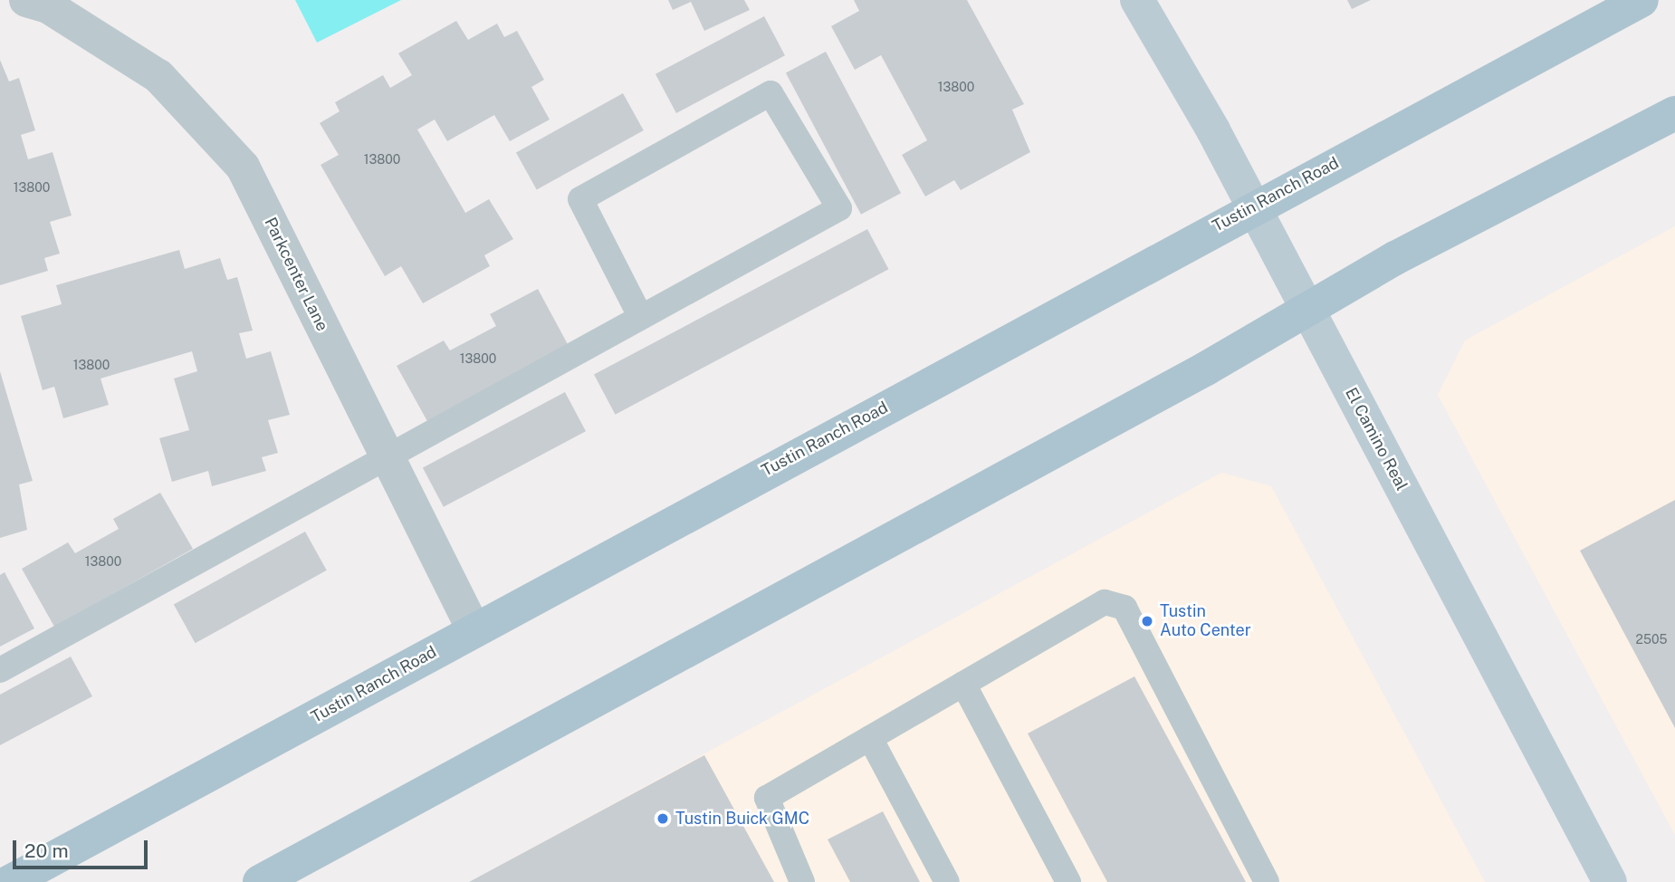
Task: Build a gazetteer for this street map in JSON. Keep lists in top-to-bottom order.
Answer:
{
  "streets": {
    "main road": ["Tustin Ranch Road", "El Camino Real"],
    "street": ["Parkcenter Lane"]
  },
  "crossings": [
    ["Tustin Ranch Road", "Parkcenter Lane"],
    ["Tustin Ranch Road", "El Camino Real"]
  ],
  "places": ["Tustin Auto Center", "Tustin Buick GMC"],
  "house_numbers": [
    "13800",
    "13800",
    "13800",
    "13800",
    "13800",
    "13800",
    "2505"
  ],
  "scale_bar": "20 m"
}
